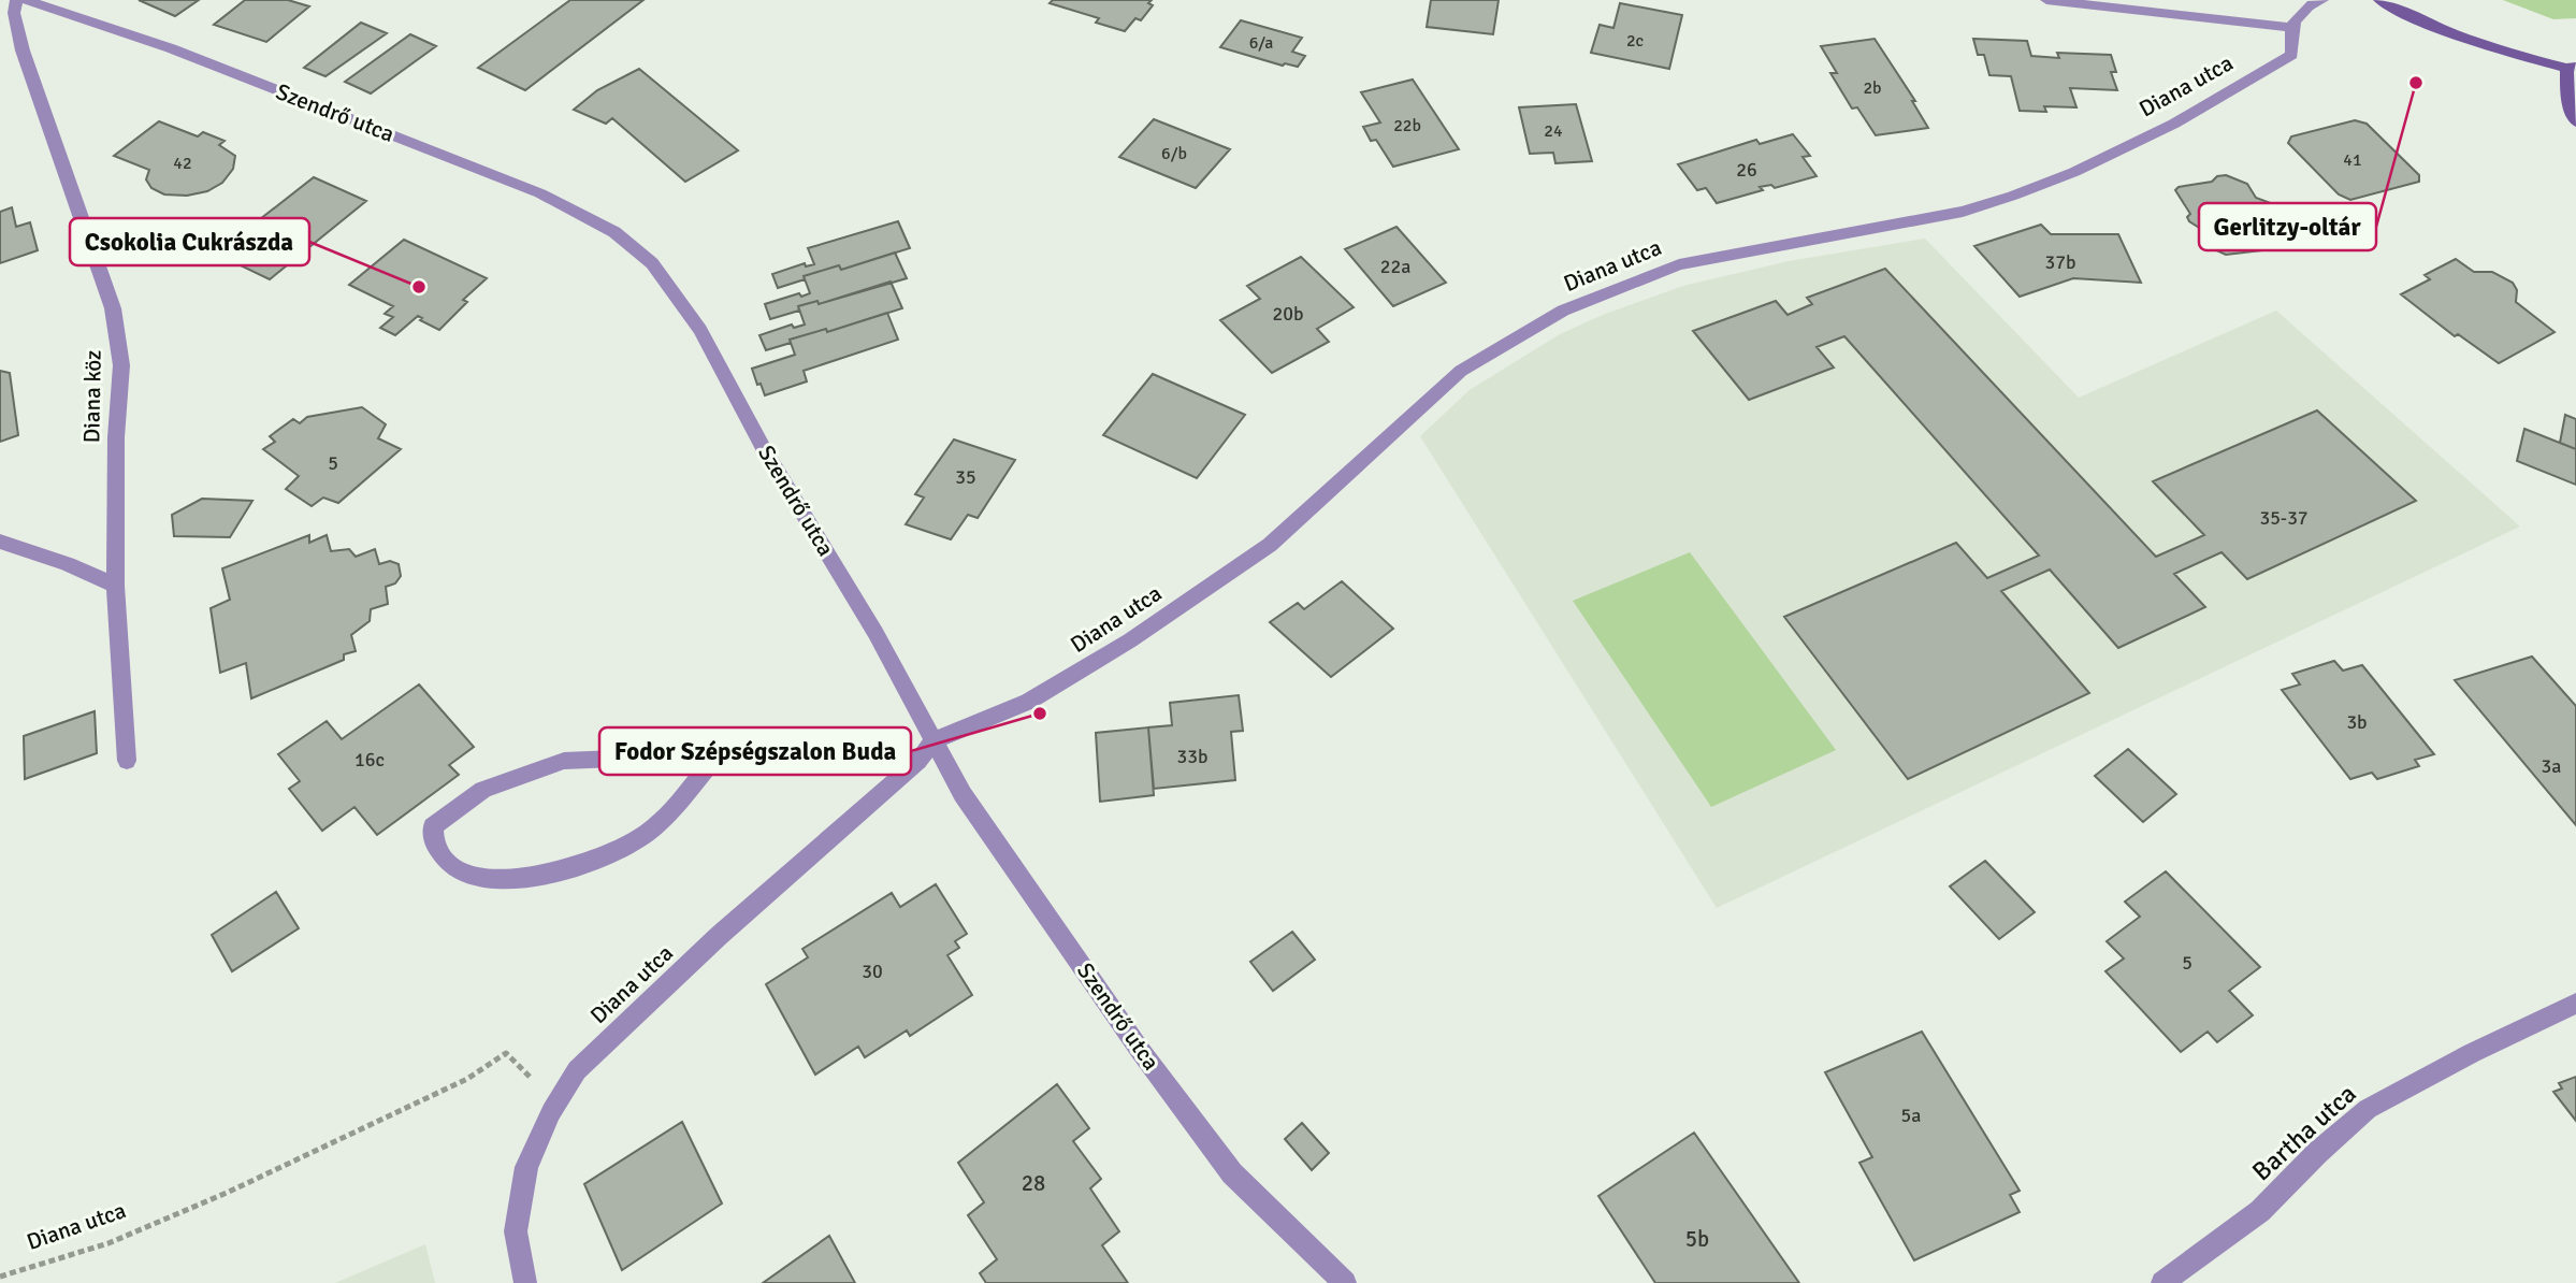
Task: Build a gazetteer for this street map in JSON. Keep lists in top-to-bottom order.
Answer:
{
  "streets": {
    "street": [
      "Diana utca",
      "Szendrő utca",
      "Diana köz",
      "Bartha utca"
    ]
  },
  "crossings": [
    ["Diana utca", "Szendrő utca"]
  ],
  "places": ["Gerlitzy-oltár", "Csokolia Cukrászda", "Fodor Szépségszalon Buda"],
  "house_numbers": [
    "2c",
    "6/a",
    "2b",
    "22b",
    "24",
    "6/b",
    "41",
    "42",
    "26",
    "37b",
    "22a",
    "20b",
    "5",
    "35",
    "35-37",
    "3b",
    "33b",
    "16c",
    "3a",
    "5",
    "30",
    "5a",
    "28",
    "5b"
  ]
}
